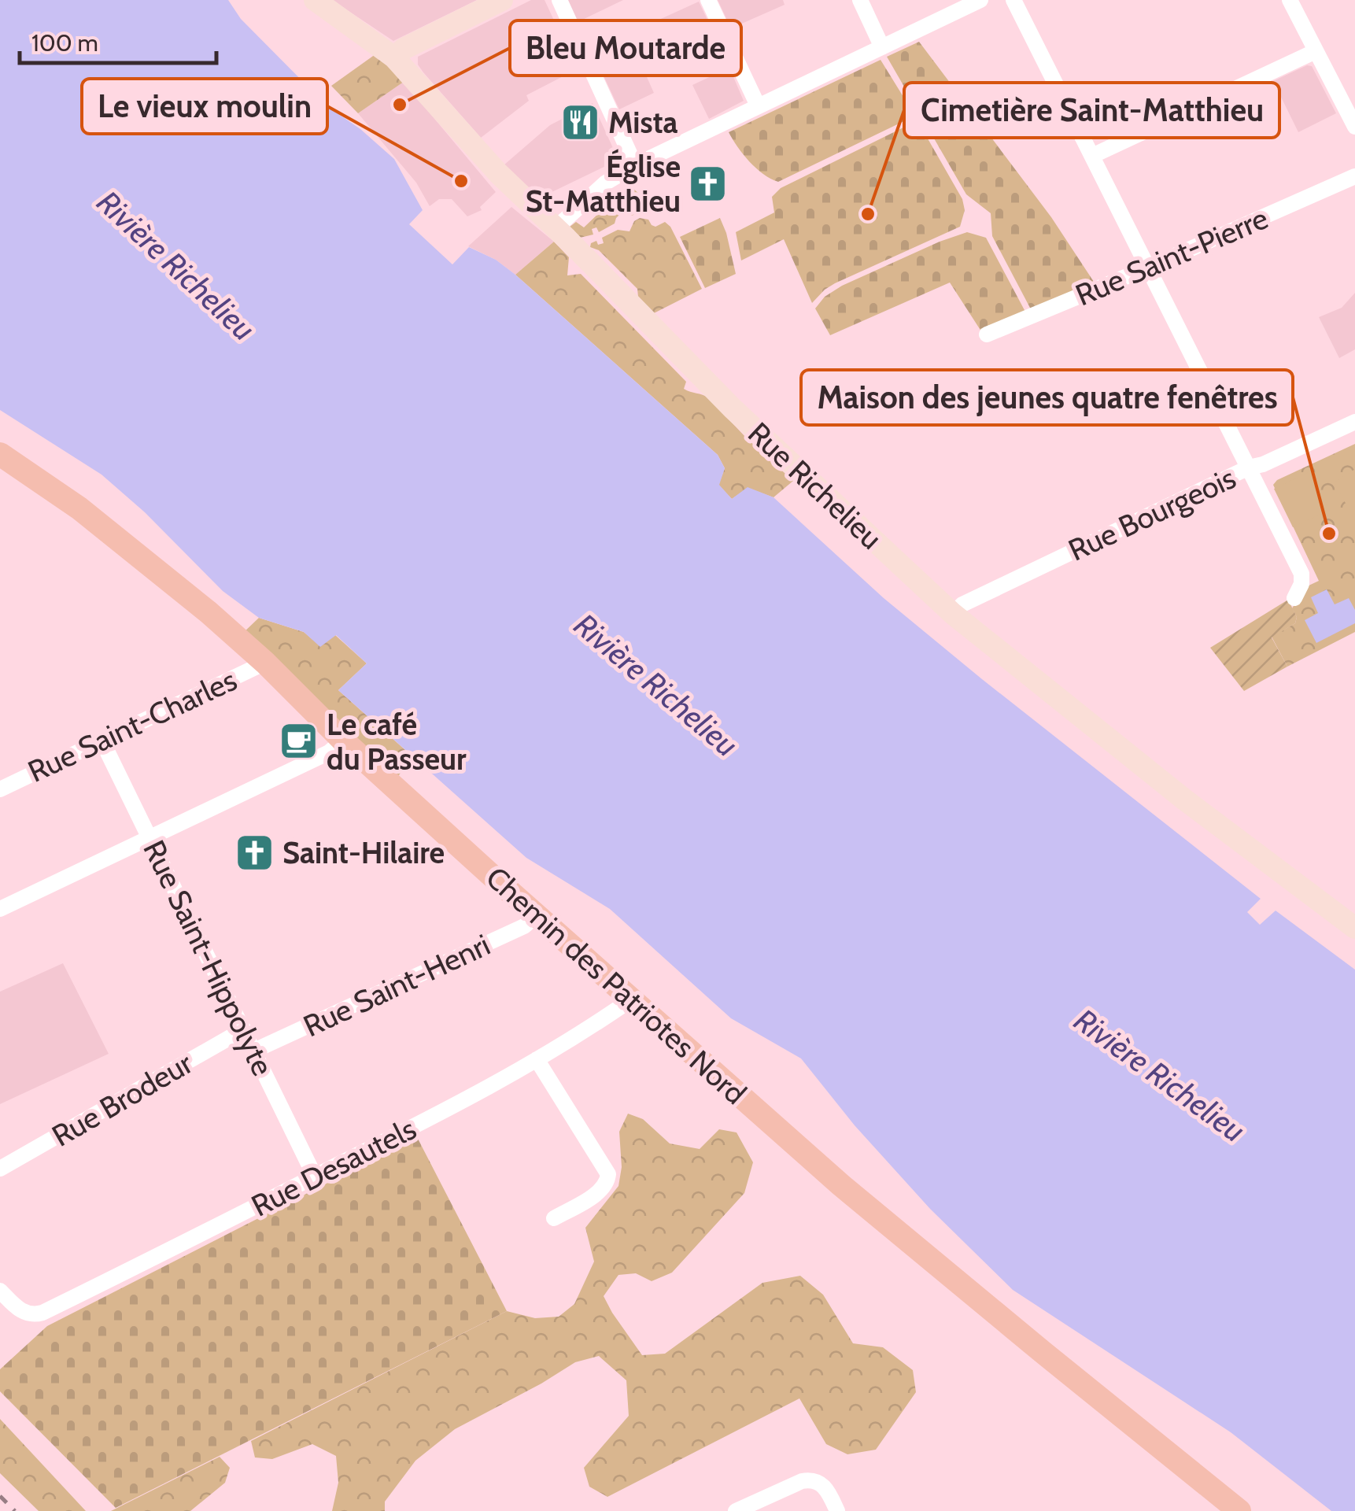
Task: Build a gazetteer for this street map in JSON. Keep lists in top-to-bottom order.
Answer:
{
  "streets": {
    "main road": ["Rue Richelieu", "Chemin des Patriotes Nord"],
    "street": [
      "Rue Saint-Pierre",
      "Rue Bourgeois",
      "Rue Saint-Charles",
      "Rue Saint-Hippolyte",
      "Rue Saint-Henri",
      "Rue Brodeur",
      "Rue Desautels"
    ]
  },
  "crossings": [
    ["Rue Richelieu", "Rue Bourgeois"],
    ["Rue Saint-Charles", "Rue Saint-Hippolyte"],
    ["Rue Saint-Charles", "Chemin des Patriotes Nord"],
    ["Rue Saint-Hippolyte", "Rue Saint-Henri"],
    ["Rue Saint-Hippolyte", "Rue Brodeur"],
    ["Rue Saint-Hippolyte", "Rue Desautels"],
    ["Rue Saint-Henri", "Chemin des Patriotes Nord"],
    ["Chemin des Patriotes Nord", "Rue Desautels"]
  ],
  "water": ["Rivière Richelieu"],
  "places": {
    "other": [
      "Bleu Moutarde",
      "Le vieux moulin",
      "Cimetière Saint-Matthieu",
      "Maison des jeunes quatre fenêtres"
    ],
    "restaurant": ["Mista"],
    "church": ["Église St-Matthieu", "Saint-Hilaire"],
    "cafe": ["Le café du Passeur"]
  },
  "scale_bar": "100 m"
}
